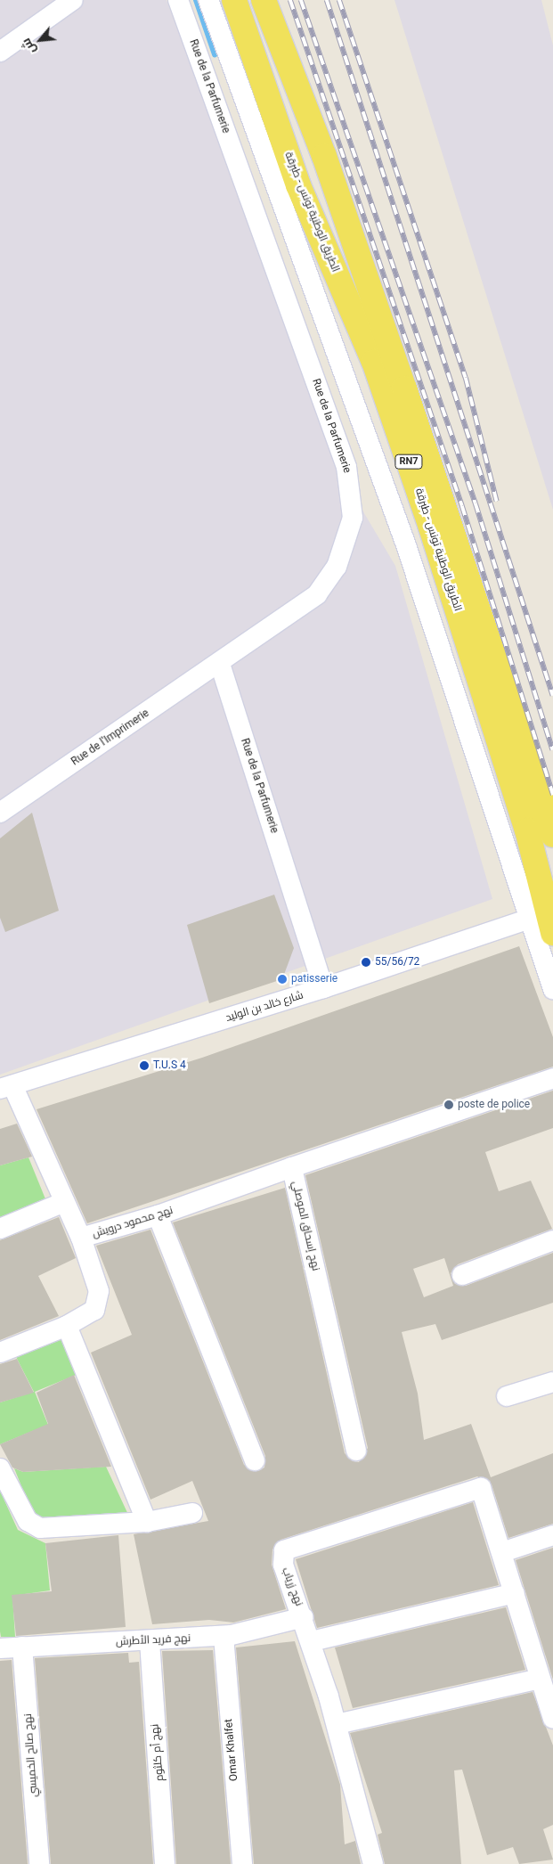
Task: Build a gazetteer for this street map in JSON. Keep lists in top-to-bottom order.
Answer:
{
  "streets": {
    "main road": ["الطريق الوطنية تونس - طبرقة", "RN7"],
    "street": [
      "Rue de la Parfumerie",
      "Rue de l'Imprimerie",
      "شارع خالد بن الوليد",
      "نهج محمود درويش",
      "نهج إسحاق الموصلي",
      "نهج زرياب",
      "نهج فريد الأطرش",
      "Omar Khalfet",
      "نهج أم كلثوم",
      "نهج صالح الخميسي"
    ]
  },
  "crossings": [
    ["Rue de la Parfumerie", "Rue de l'Imprimerie"],
    ["Rue de la Parfumerie", "شارع خالد بن الوليد"],
    ["الطريق الوطنية تونس - طبرقة", "شارع خالد بن الوليد"],
    ["شارع خالد بن الوليد", "نهج محمود درويش"],
    ["نهج محمود درويش", "نهج إسحاق الموصلي"],
    ["نهج زرياب", "نهج فريد الأطرش"],
    ["نهج فريد الأطرش", "Omar Khalfet"],
    ["نهج فريد الأطرش", "نهج أم كلثوم"],
    ["نهج فريد الأطرش", "نهج صالح الخميسي"]
  ],
  "places": [
    "55/56/72",
    "patisserie",
    "T.U.S 4",
    "poste de police"
  ],
  "north": "bottom left"
}
